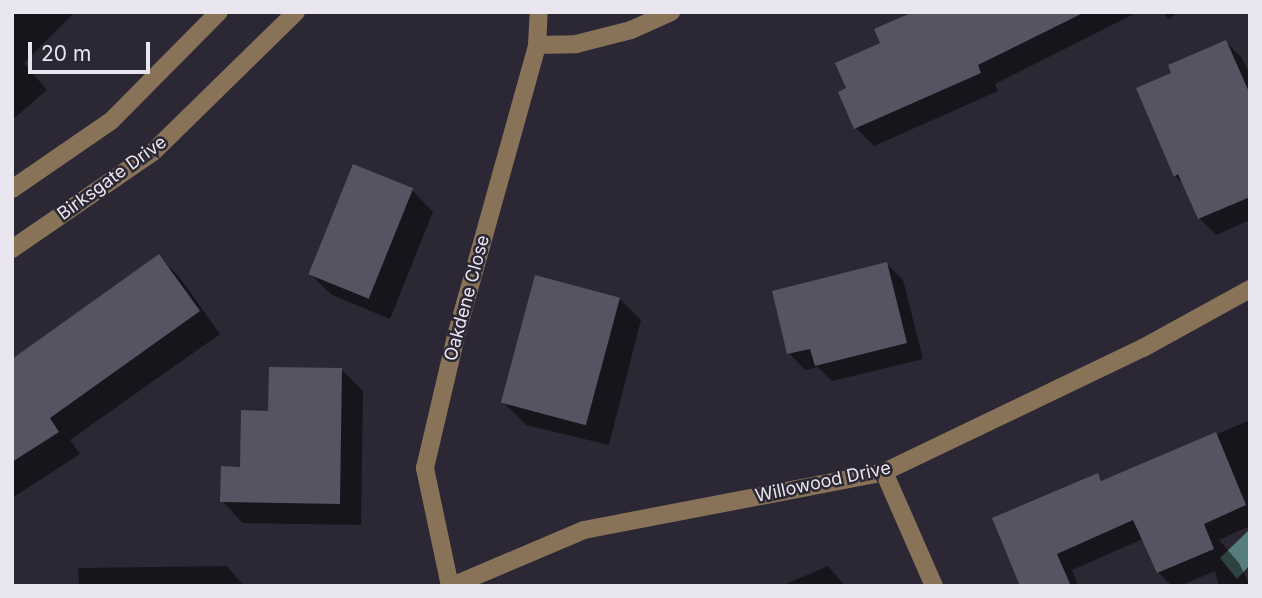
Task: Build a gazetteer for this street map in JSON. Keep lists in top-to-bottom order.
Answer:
{
  "streets": {
    "street": ["Birksgate Drive", "Oakdene Close", "Willowood Drive"]
  },
  "crossings": [
    ["Oakdene Close", "Willowood Drive"]
  ],
  "scale_bar": "20 m"
}
